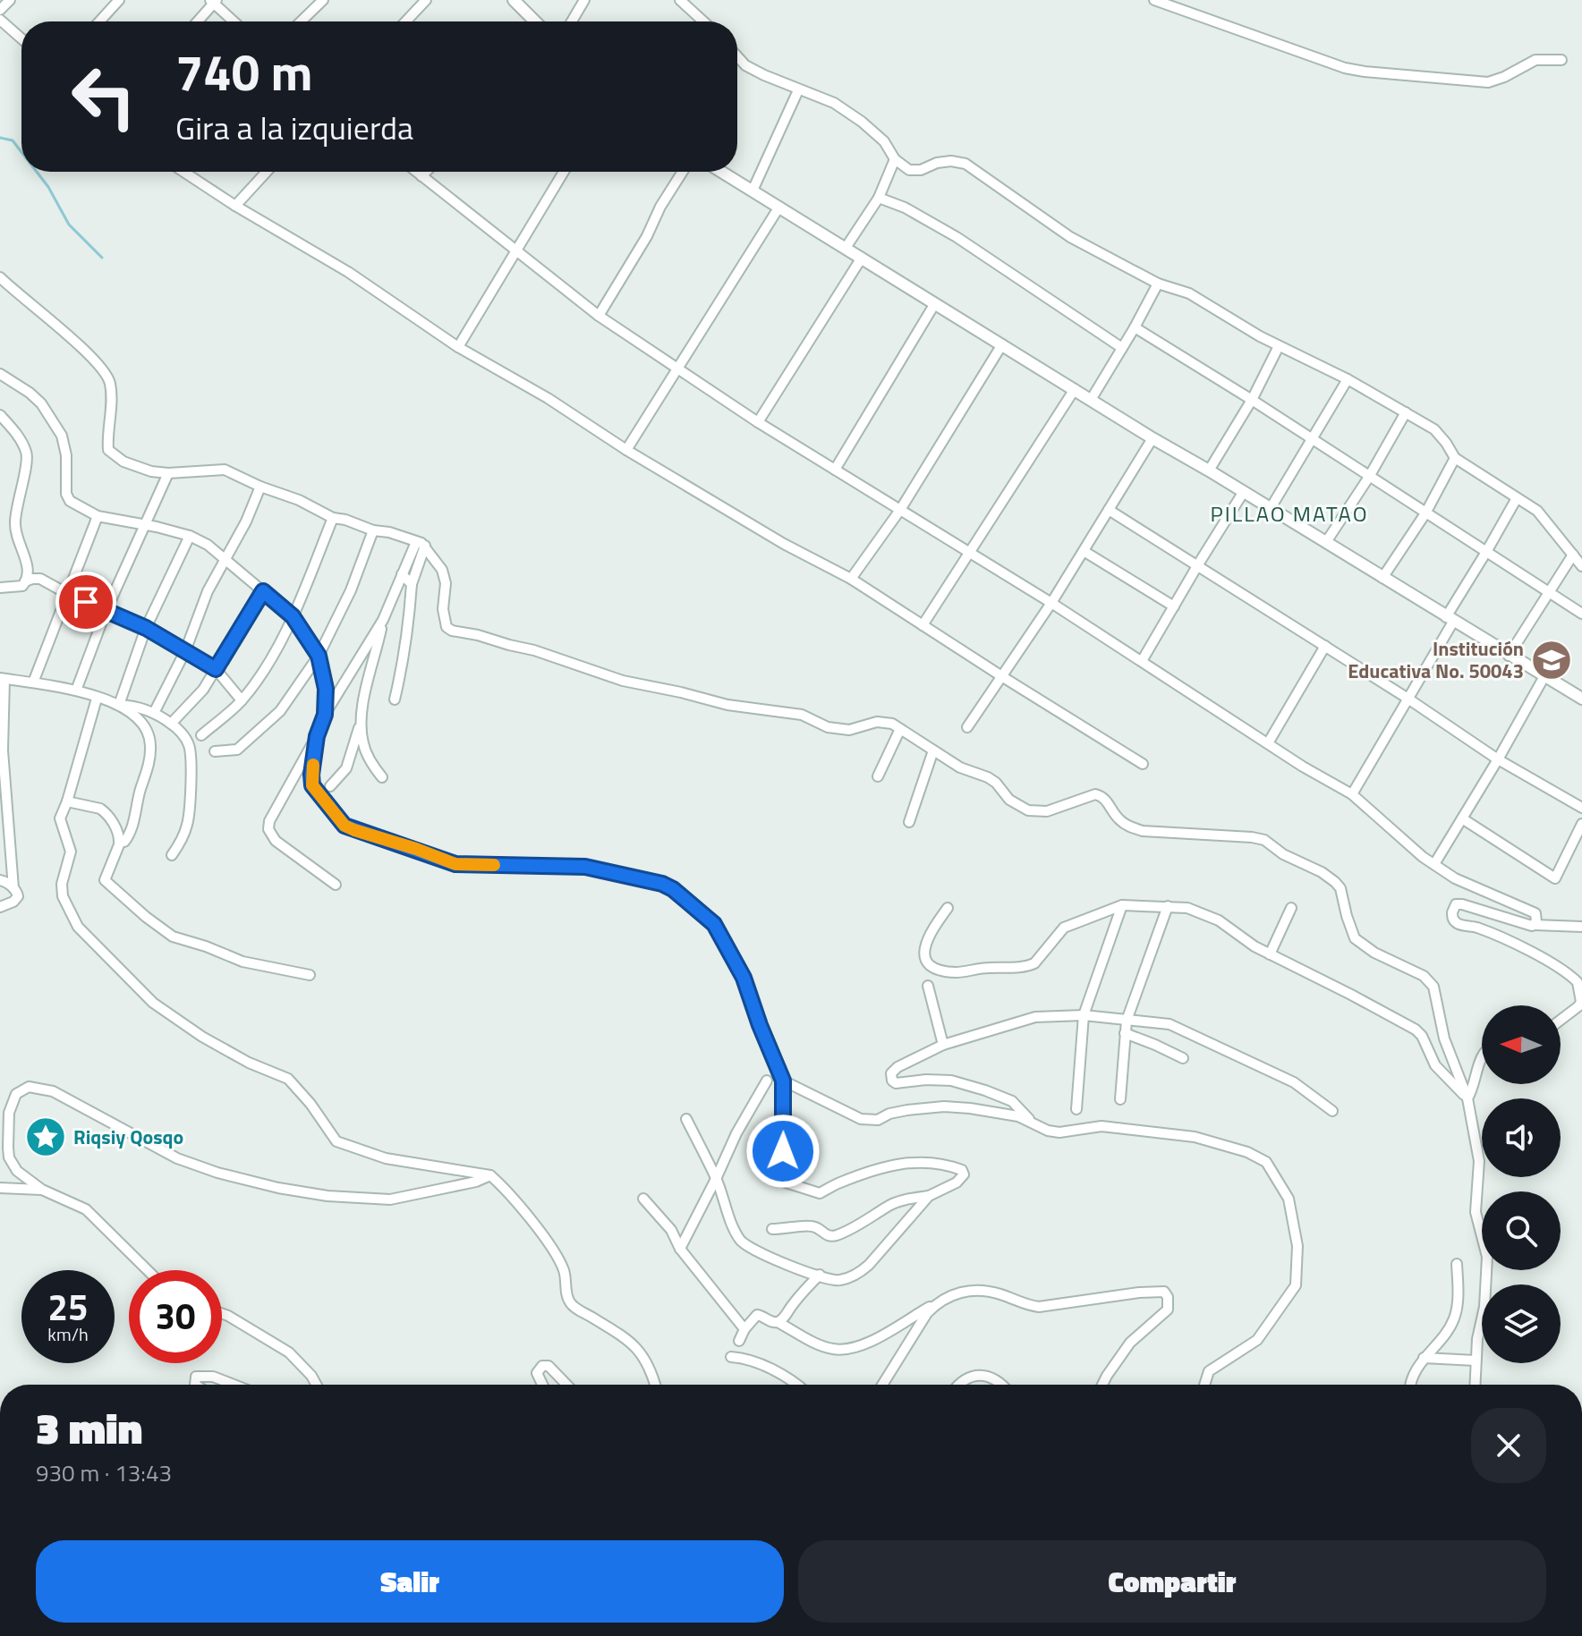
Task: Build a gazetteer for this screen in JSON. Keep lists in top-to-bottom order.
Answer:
{
  "districts": ["PILLAO MATAO"],
  "places": {
    "school or university": ["Institución Educativa No. 50043"],
    "place": ["Riqsiy Qosqo"]
  },
  "north": "left",
  "page": {
    "turn": ["740 m", "Gira a la izquierda"],
    "speed": "25 km/h",
    "limit": "30",
    "heading": ["3 min", "930 m · 13:43"],
    "buttons": ["Salir", "Compartir"]
  }
}
